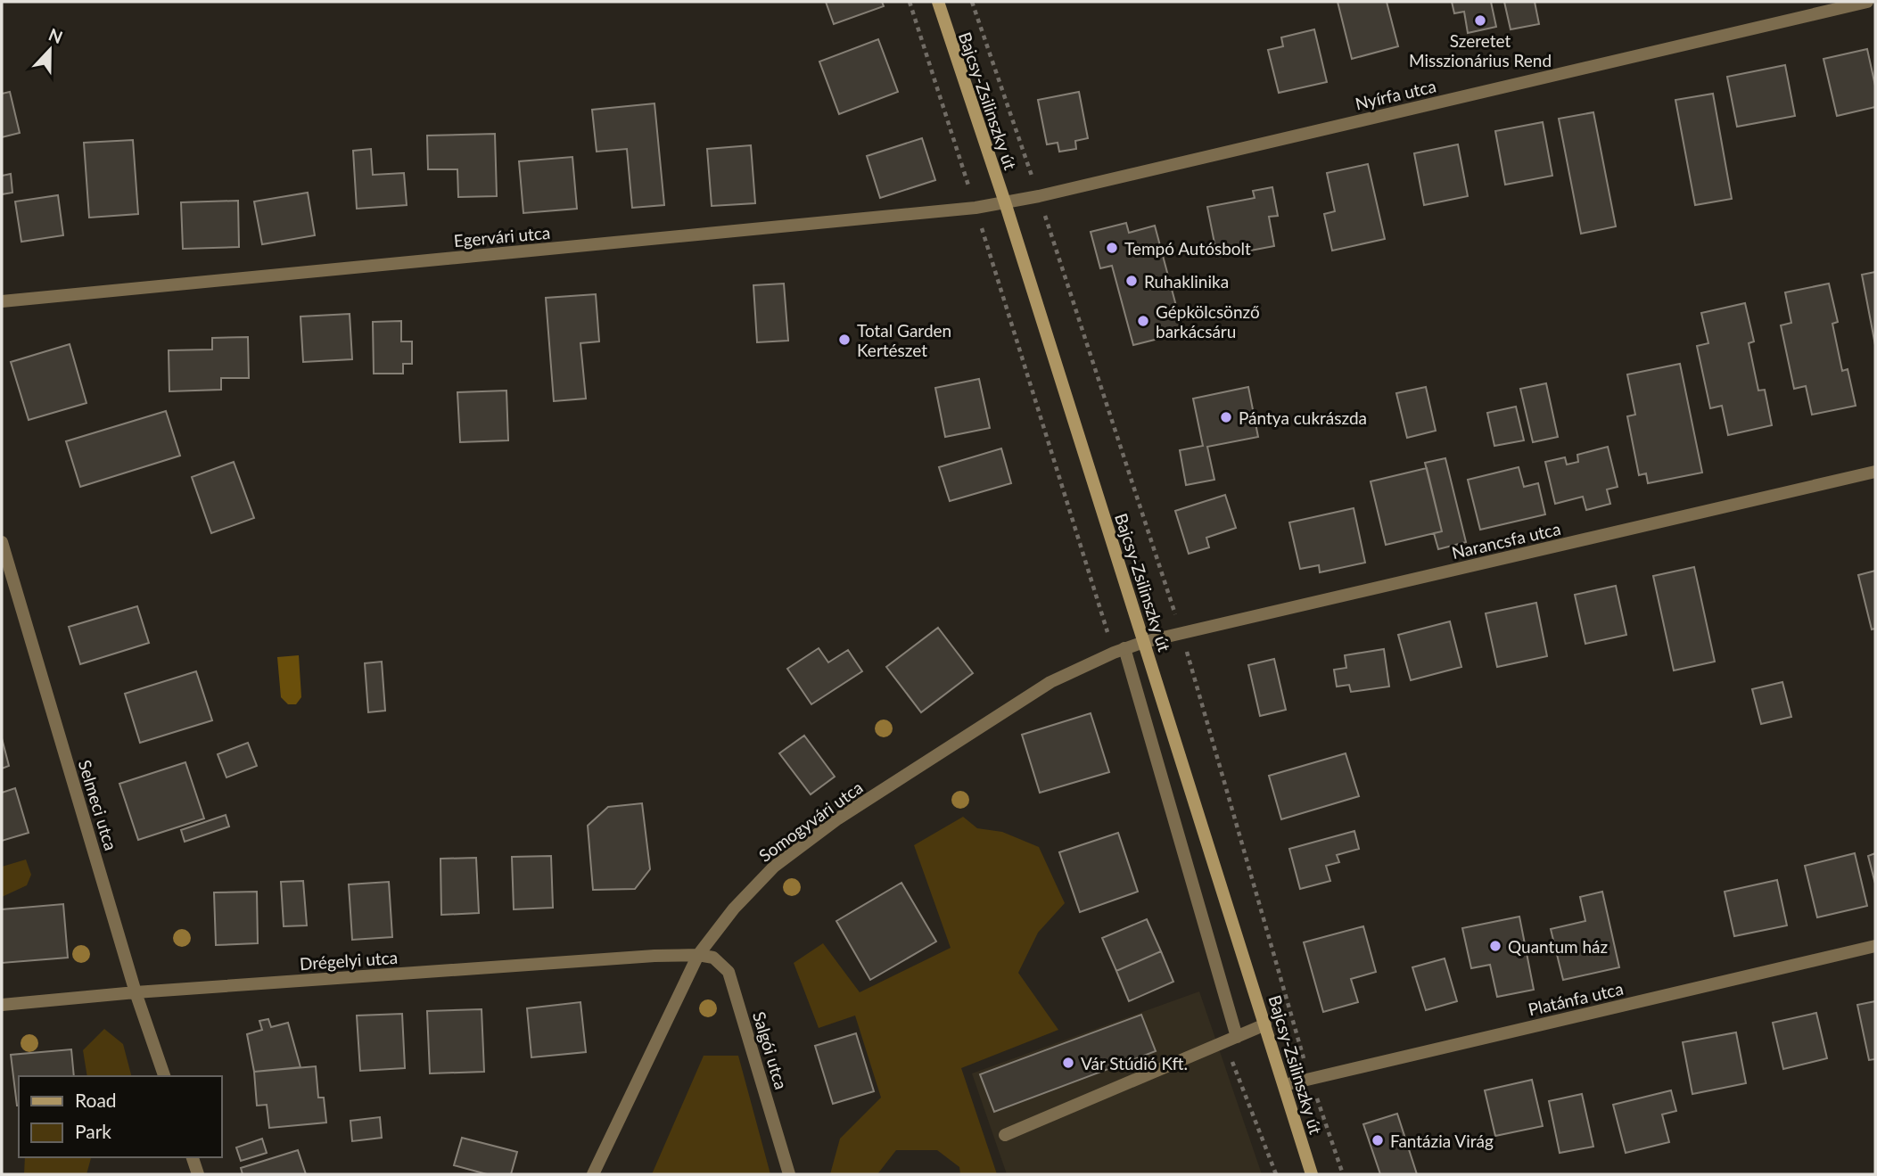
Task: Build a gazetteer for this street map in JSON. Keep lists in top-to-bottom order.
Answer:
{
  "streets": {
    "main road": ["Bajcsy-Zsilinszky út"],
    "street": [
      "Nyírfa utca",
      "Egervári utca",
      "Narancsfa utca",
      "Selmeci utca",
      "Somogyvári utca",
      "Drégelyi utca",
      "Platánfa utca",
      "Salgói utca"
    ]
  },
  "crossings": [
    ["Nyírfa utca", "Bajcsy-Zsilinszky út"],
    ["Nyírfa utca", "Egervári utca"],
    ["Bajcsy-Zsilinszky út", "Egervári utca"],
    ["Bajcsy-Zsilinszky út", "Narancsfa utca"],
    ["Bajcsy-Zsilinszky út", "Somogyvári utca"],
    ["Bajcsy-Zsilinszky út", "Platánfa utca"],
    ["Narancsfa utca", "Somogyvári utca"],
    ["Selmeci utca", "Drégelyi utca"],
    ["Somogyvári utca", "Drégelyi utca"],
    ["Somogyvári utca", "Salgói utca"],
    ["Drégelyi utca", "Salgói utca"]
  ],
  "places": [
    "Szeretet Misszionárius Rend",
    "Tempó Autósbolt",
    "Ruhaklinika",
    "Gépkölcsönző barkácsáru",
    "Total Garden Kertészet",
    "Pántya cukrászda",
    "Quantum ház",
    "Vár Stúdió Kft.",
    "Fantázia Virág"
  ],
  "legend": ["Road", "Park"],
  "north": "top"
}
